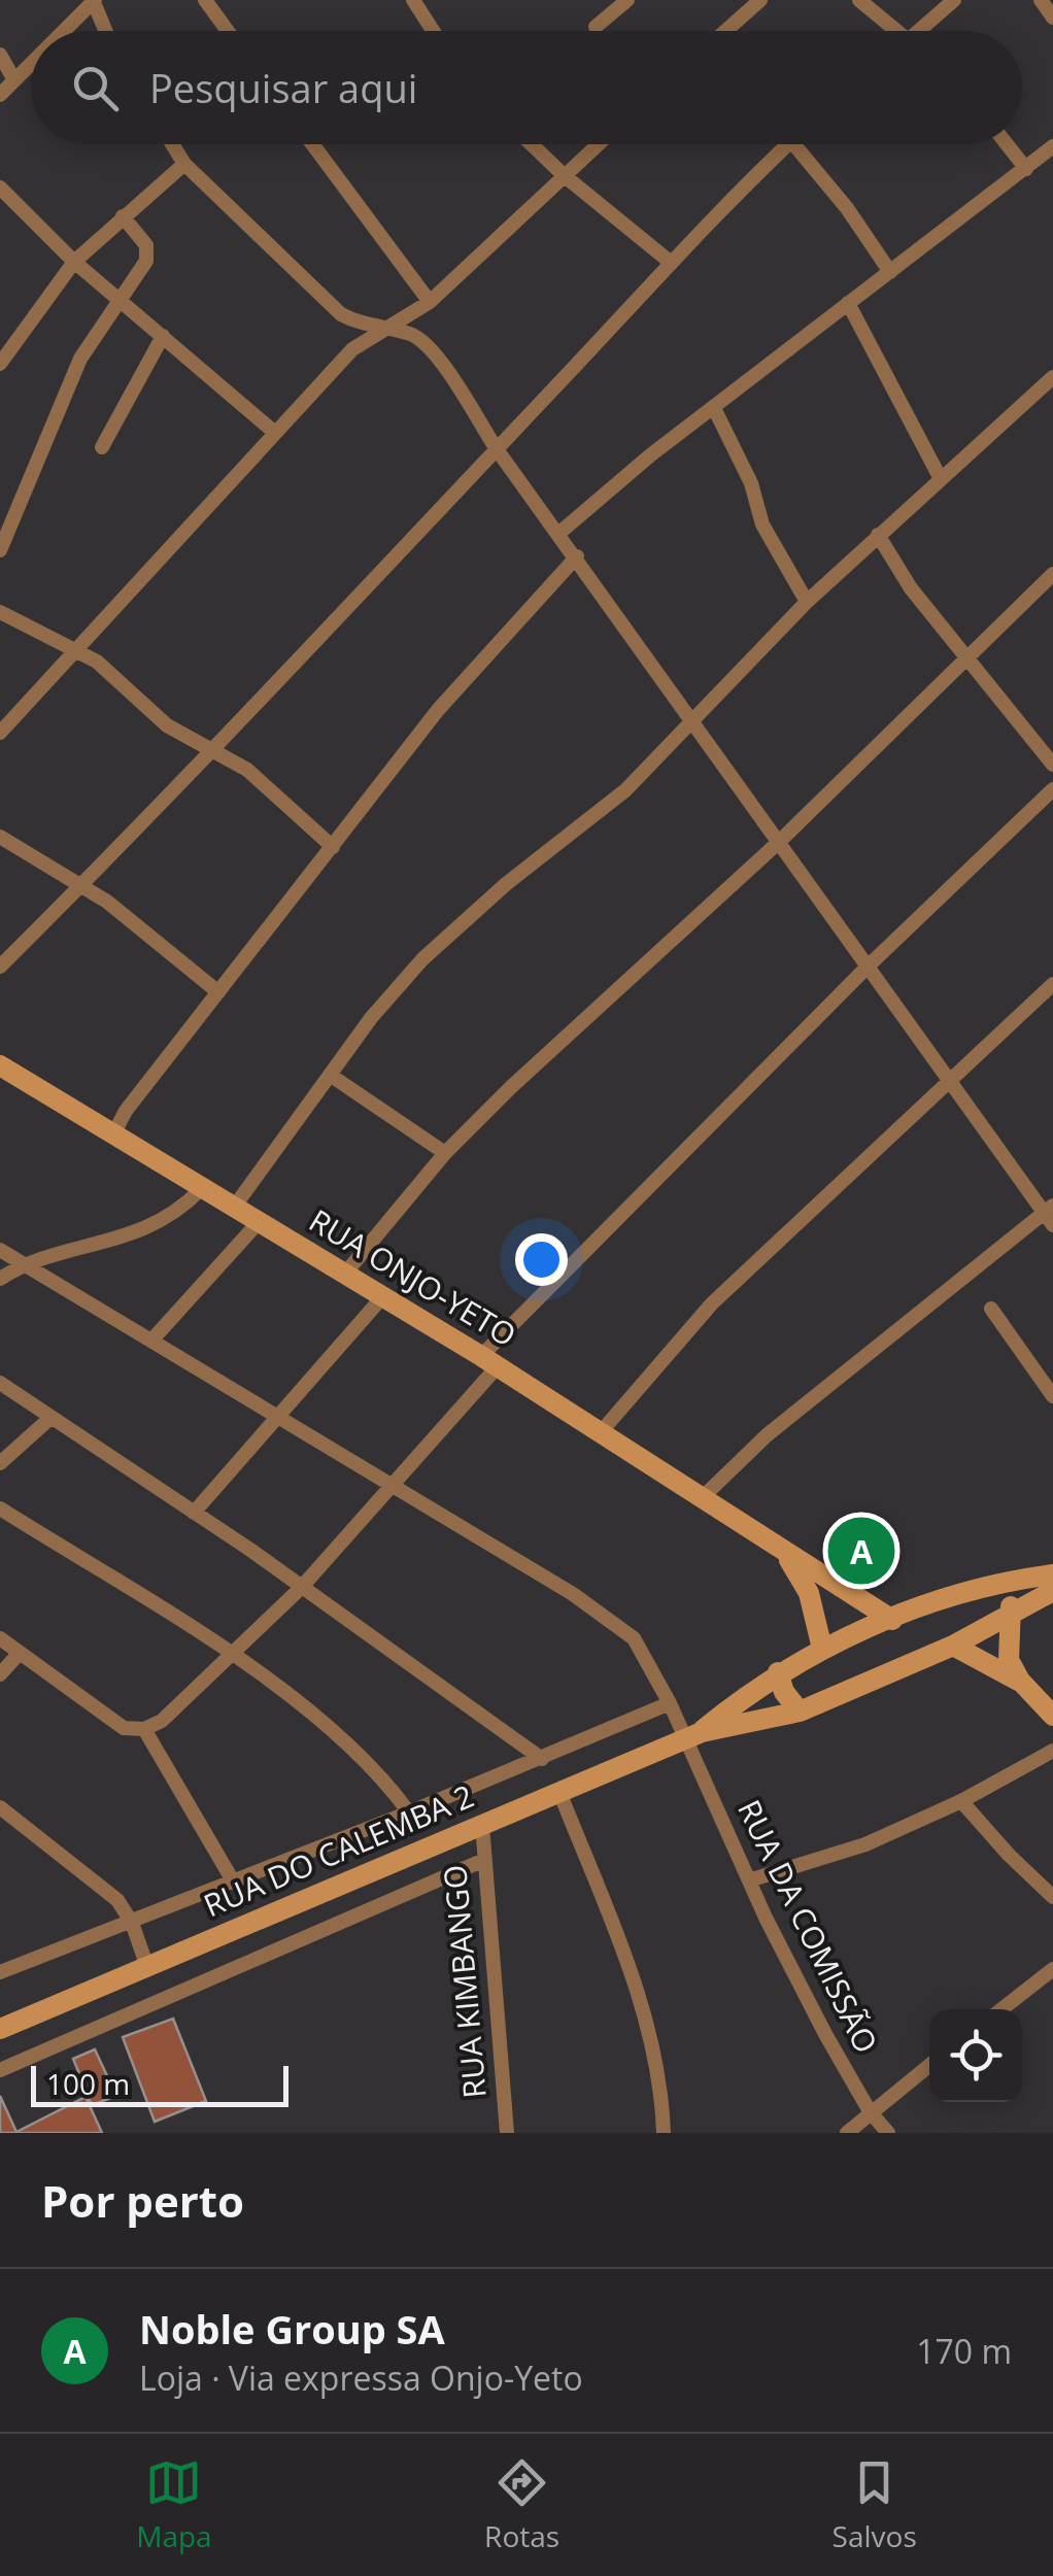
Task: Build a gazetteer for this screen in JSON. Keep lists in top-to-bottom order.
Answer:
{
  "streets": {
    "main road": ["RUA ONJO-YETO", "RUA DO CALEMBA 2"],
    "street": ["RUA DA COMISSÃO", "RUA KIMBANGO"]
  },
  "crossings": [
    ["RUA ONJO-YETO", "RUA DO CALEMBA 2"],
    ["RUA DO CALEMBA 2", "RUA DA COMISSÃO"],
    ["RUA DO CALEMBA 2", "RUA KIMBANGO"]
  ],
  "scale_bar": "100 m",
  "page": {
    "search": "Pesquisar aqui",
    "pins": "A",
    "scale": "100 m",
    "heading": "Por perto",
    "list": [
      {
        "mark": "A",
        "name": "Noble Group SA",
        "note": "Loja · Via expressa Onjo-Yeto",
        "value": "170 m"
      }
    ],
    "nav": ["Mapa", "Rotas", "Salvos"]
  }
}
